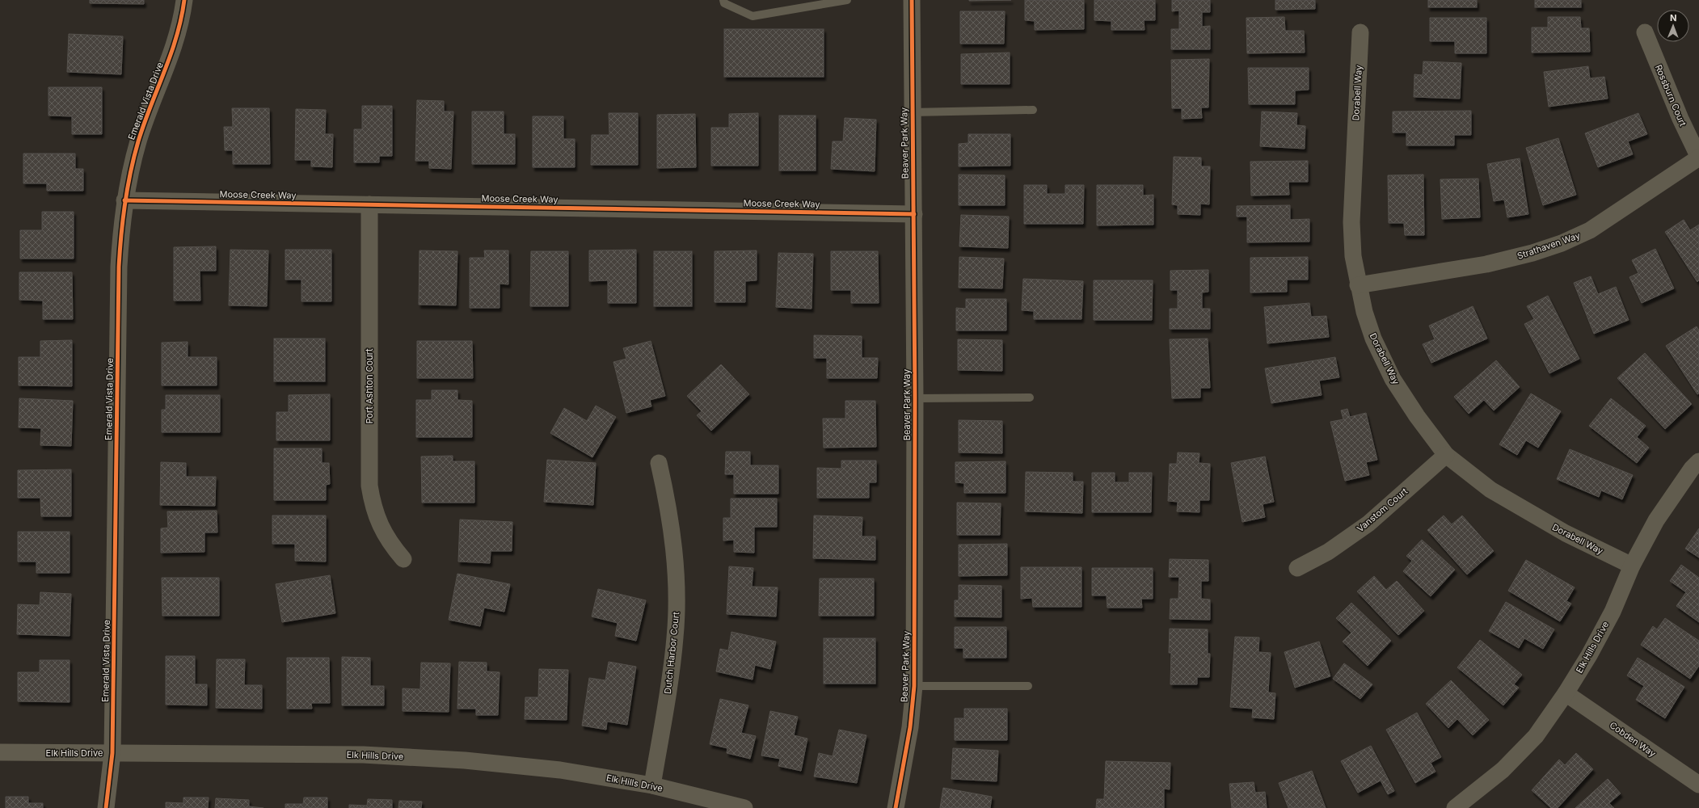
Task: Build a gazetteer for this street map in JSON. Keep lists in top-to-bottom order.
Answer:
{
  "streets": {
    "street": [
      "Dorabell Way",
      "Rossburn Court",
      "Emerald Vista Drive",
      "Beaver Park Way",
      "Moose Creek Way",
      "Strathaven Way",
      "Port Ashton Court",
      "Vanstom Court",
      "Elk Hills Drive",
      "Dutch Harbor Court",
      "Cobden Way"
    ]
  },
  "crossings": [
    ["Dorabell Way", "Strathaven Way"],
    ["Dorabell Way", "Vanstom Court"],
    ["Dorabell Way", "Elk Hills Drive"],
    ["Rossburn Court", "Strathaven Way"],
    ["Emerald Vista Drive", "Moose Creek Way"],
    ["Emerald Vista Drive", "Elk Hills Drive"],
    ["Beaver Park Way", "Moose Creek Way"],
    ["Moose Creek Way", "Port Ashton Court"],
    ["Elk Hills Drive", "Dutch Harbor Court"],
    ["Elk Hills Drive", "Cobden Way"]
  ],
  "north": "top"
}
